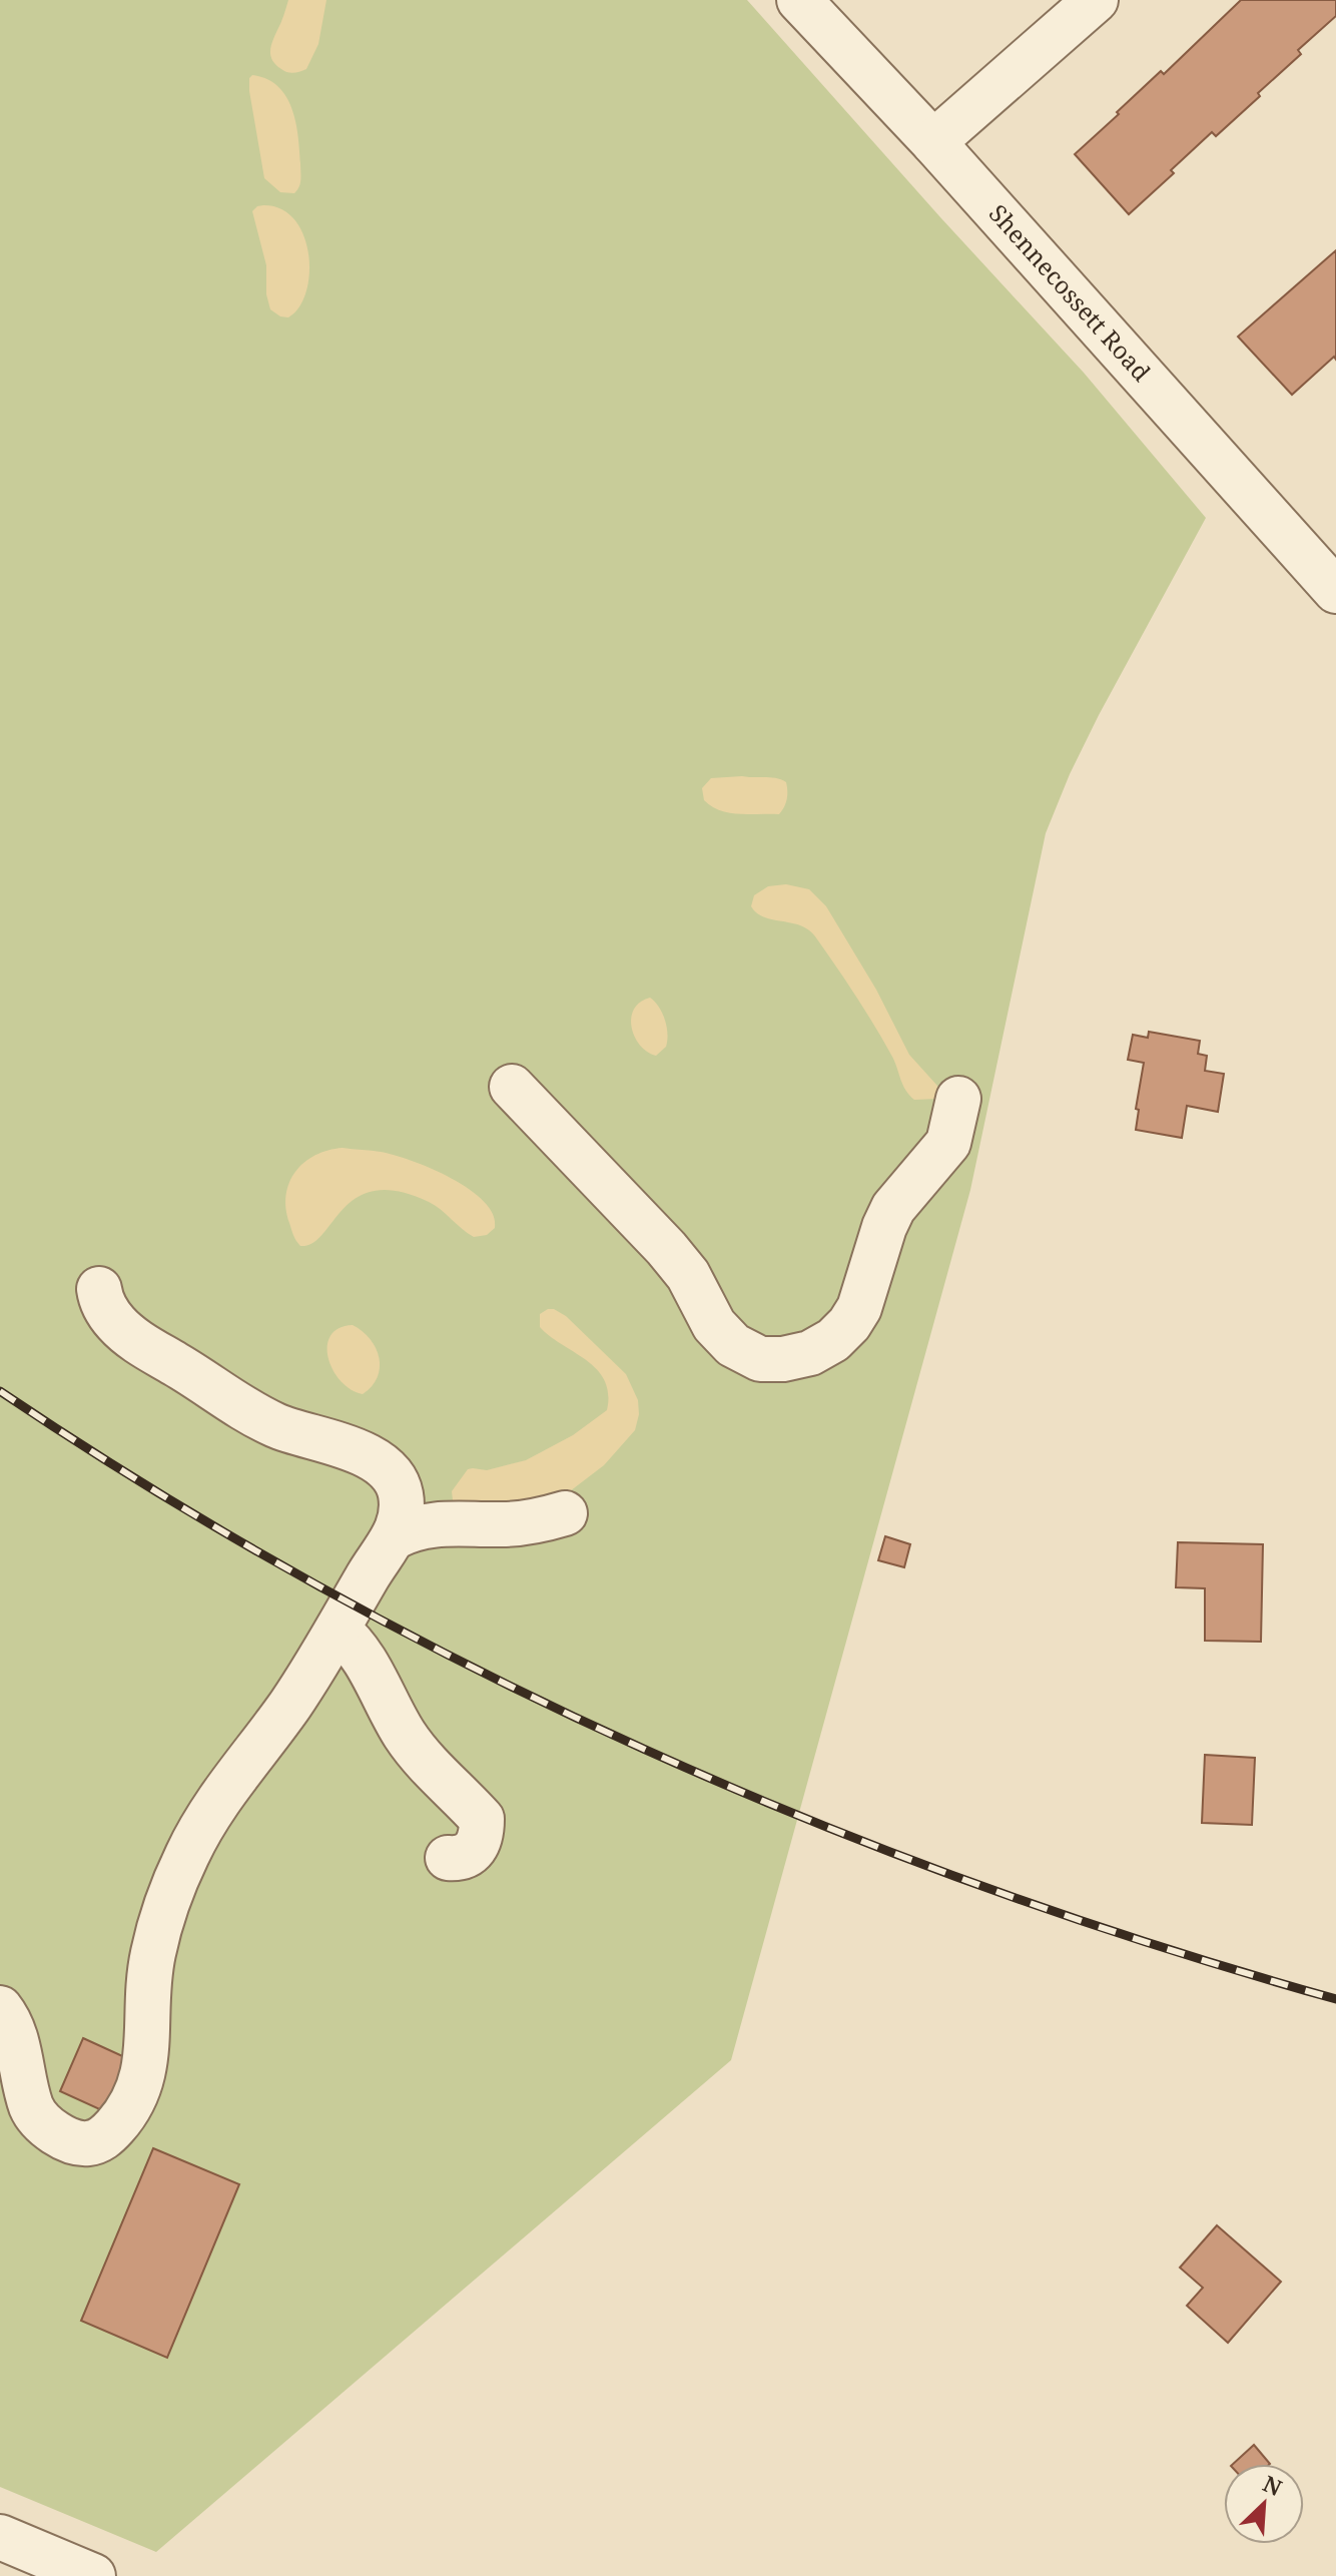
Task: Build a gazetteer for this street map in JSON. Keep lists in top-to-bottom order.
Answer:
{
  "streets": {
    "street": ["Shennecossett Road"]
  },
  "north": "top right"
}
